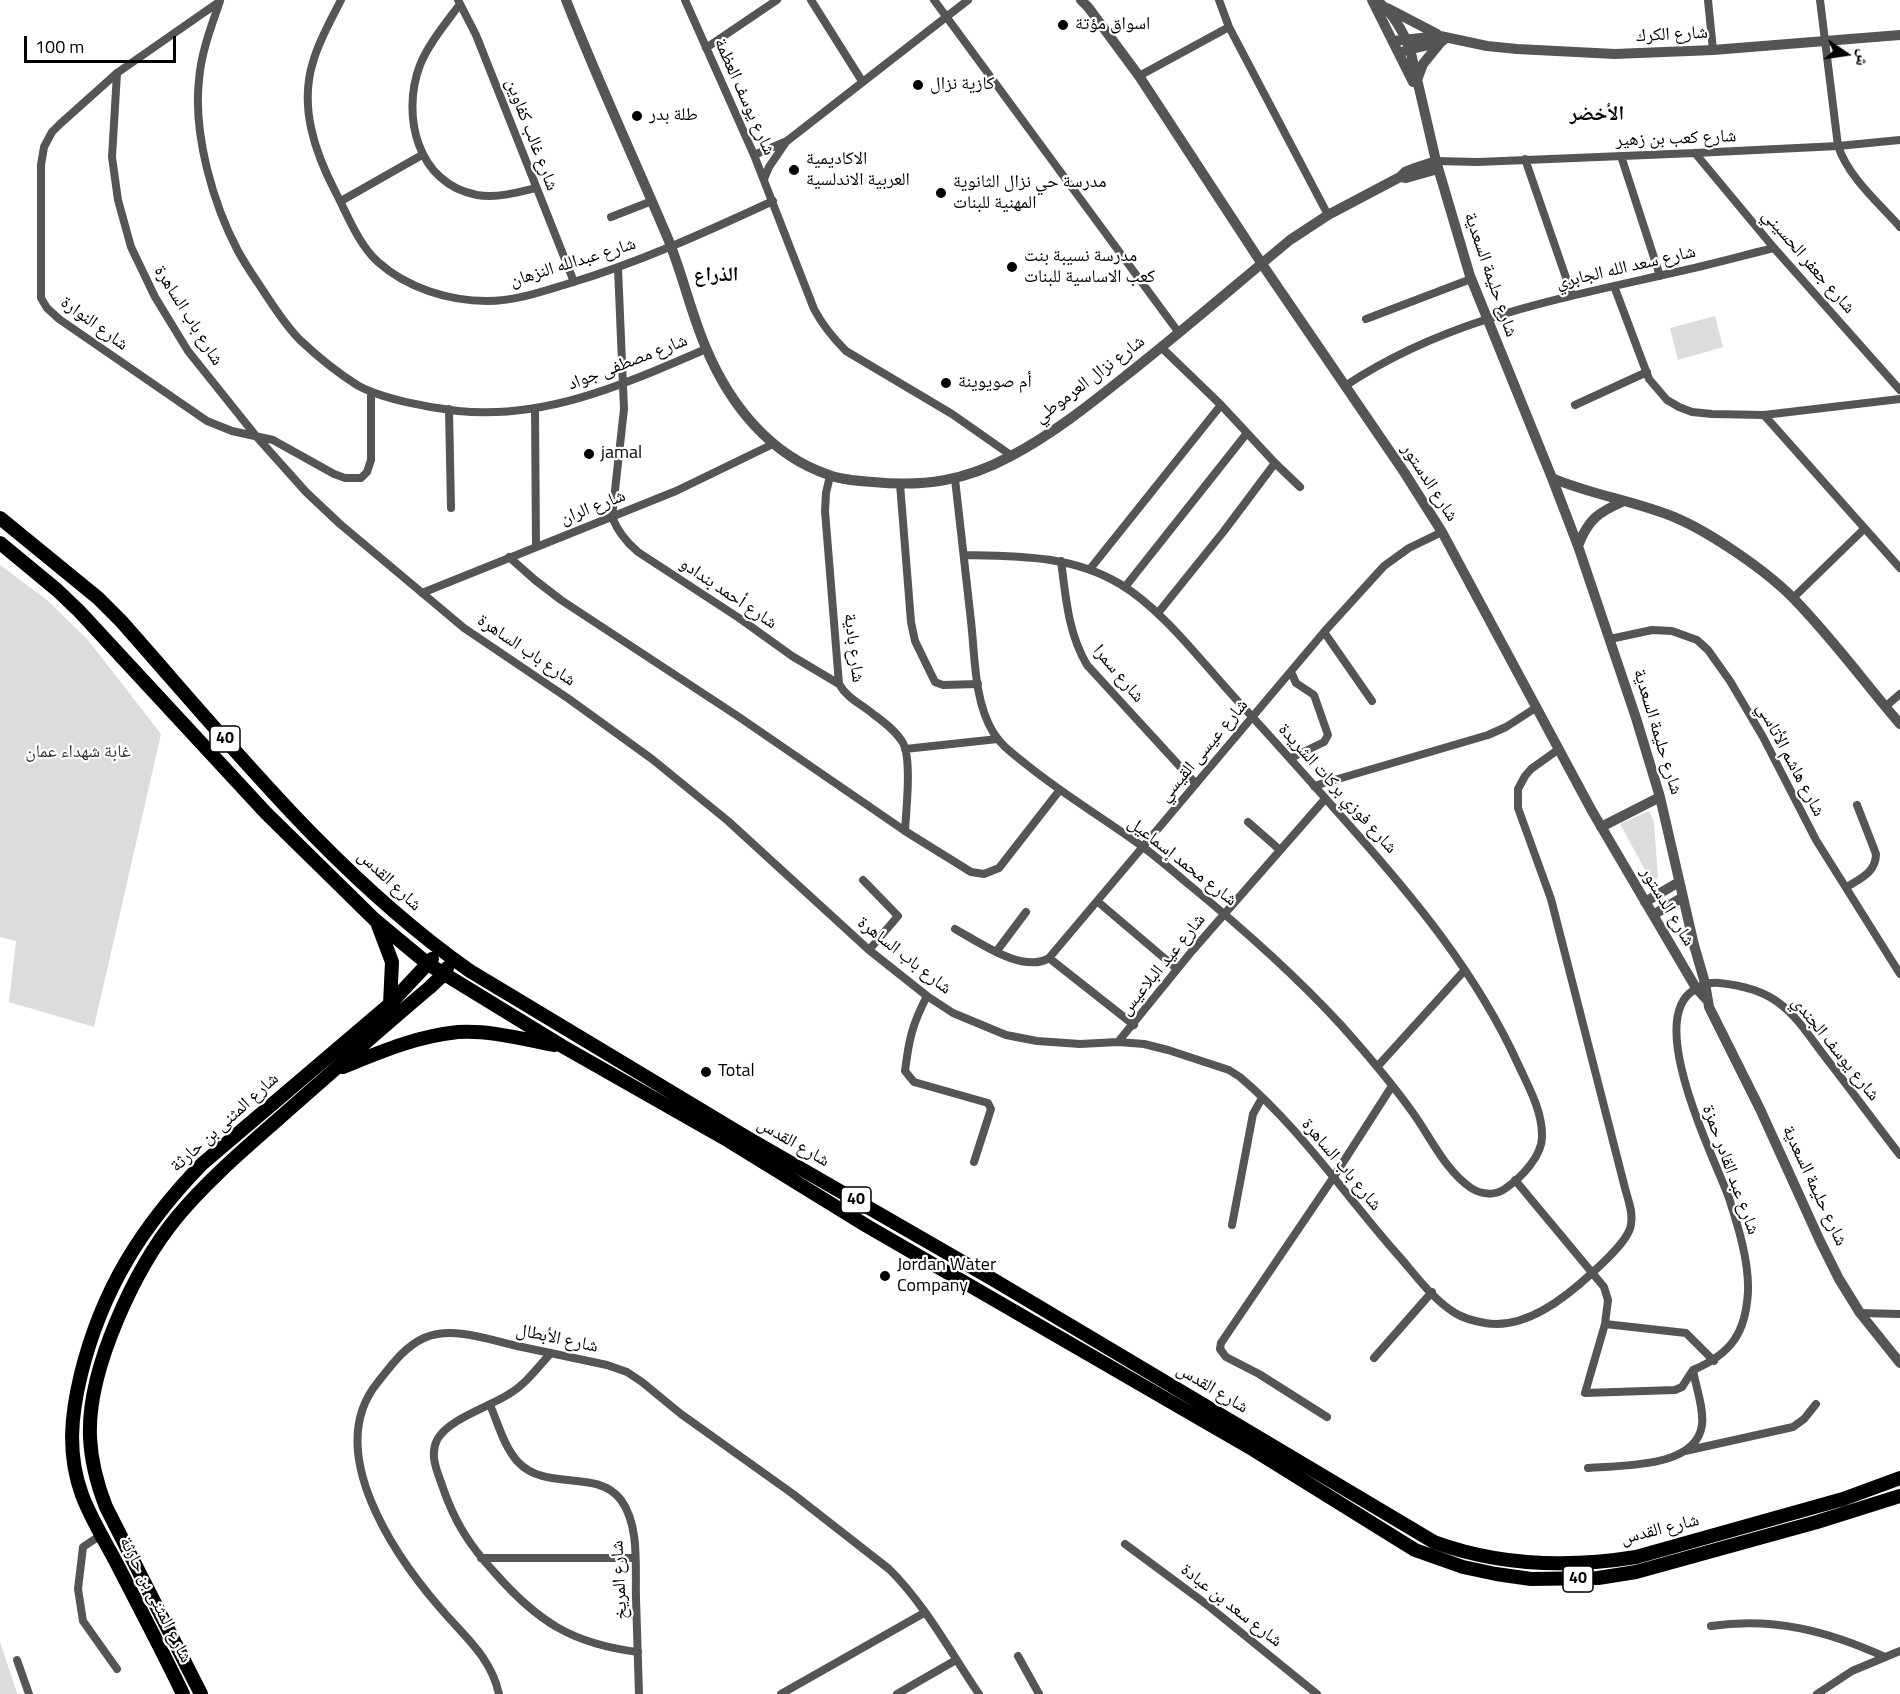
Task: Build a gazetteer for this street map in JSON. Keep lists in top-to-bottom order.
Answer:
{
  "streets": {
    "highway": ["40", "شارع القدس", "شارع المثنى بن حارثة"],
    "street": [
      "شارع الكرك",
      "شارع يوسف العظمة",
      "شارع غالب كفاوين",
      "شارع كعب بن زهير",
      "شارع جعفر الحسيني",
      "شارع عبدالله النزهان",
      "شارع سعد الله الجابري",
      "شارع حليمة السعدية",
      "شارع باب الساهرة",
      "شارع النوارة",
      "شارع مصطفى جواد",
      "شارع نزال العرموطي",
      "شارع الدستور",
      "شارع الران",
      "شارع أحمد بندادو",
      "شارع بادية",
      "شارع سمرا",
      "شارع عيسى القيسي",
      "شارع هاشم الأتاسي",
      "شارع فوزي بركات الشريدة",
      "شارع محمد إسماعيل",
      "شارع عيد البلاعيس",
      "شارع يوسف الجندي",
      "شارع عبد القادر حمزة",
      "شارع الأبطال",
      "شارع المريخ",
      "شارع سعد بن عبادة"
    ]
  },
  "crossings": [
    ["شارع الكرك", "شارع حليمة السعدية"],
    ["شارع يوسف العظمة", "شارع عبدالله النزهان"],
    ["شارع يوسف العظمة", "شارع نزال العرموطي"],
    ["شارع غالب كفاوين", "شارع عبدالله النزهان"],
    ["شارع كعب بن زهير", "شارع جعفر الحسيني"],
    ["شارع كعب بن زهير", "شارع حليمة السعدية"],
    ["شارع كعب بن زهير", "شارع نزال العرموطي"],
    ["شارع جعفر الحسيني", "شارع سعد الله الجابري"],
    ["شارع عبدالله النزهان", "شارع نزال العرموطي"],
    ["شارع سعد الله الجابري", "شارع حليمة السعدية"],
    ["شارع سعد الله الجابري", "شارع الدستور"],
    ["شارع حليمة السعدية", "شارع نزال العرموطي"],
    ["شارع حليمة السعدية", "شارع الدستور"],
    ["شارع حليمة السعدية", "شارع هاشم الأتاسي"],
    ["شارع حليمة السعدية", "شارع يوسف الجندي"],
    ["شارع حليمة السعدية", "شارع عبد القادر حمزة"],
    ["شارع باب الساهرة", "شارع النوارة"],
    ["شارع باب الساهرة", "شارع الدستور"],
    ["شارع باب الساهرة", "شارع الران"],
    ["شارع باب الساهرة", "شارع عيد البلاعيس"],
    ["شارع النوارة", "شارع مصطفى جواد"],
    ["شارع مصطفى جواد", "شارع نزال العرموطي"],
    ["شارع نزال العرموطي", "شارع الدستور"],
    ["شارع نزال العرموطي", "شارع الران"],
    ["شارع نزال العرموطي", "شارع بادية"],
    ["شارع نزال العرموطي", "شارع محمد إسماعيل"],
    ["شارع الدستور", "شارع عيسى القيسي"],
    ["شارع الدستور", "شارع يوسف الجندي"],
    ["شارع الدستور", "شارع عبد القادر حمزة"],
    ["شارع الران", "شارع أحمد بندادو"],
    ["شارع أحمد بندادو", "شارع بادية"],
    ["شارع سمرا", "شارع عيسى القيسي"],
    ["شارع سمرا", "شارع فوزي بركات الشريدة"],
    ["شارع عيسى القيسي", "شارع فوزي بركات الشريدة"],
    ["شارع عيسى القيسي", "شارع محمد إسماعيل"],
    ["شارع فوزي بركات الشريدة", "شارع محمد إسماعيل"],
    ["شارع فوزي بركات الشريدة", "شارع عيد البلاعيس"],
    ["شارع محمد إسماعيل", "شارع عيد البلاعيس"],
    ["شارع القدس", "شارع المثنى بن حارثة"],
    ["شارع يوسف الجندي", "شارع عبد القادر حمزة"]
  ],
  "districts": ["الأخضر", "الذراع"],
  "parks": ["غابة شهداء عمان"],
  "places": [
    "اسواق مؤتة",
    "كازية نزال",
    "طلة بدر",
    "الاكاديمية العربية الاندلسية",
    "مدرسة حي نزال الثانوية المهنية للبنات",
    "مدرسة نسيبة بنت كعب الاساسية للبنات",
    "أم صويوينة",
    "jamal",
    "Total",
    "Jordan Water Company"
  ],
  "scale_bar": "100 m",
  "north": "right"
}
